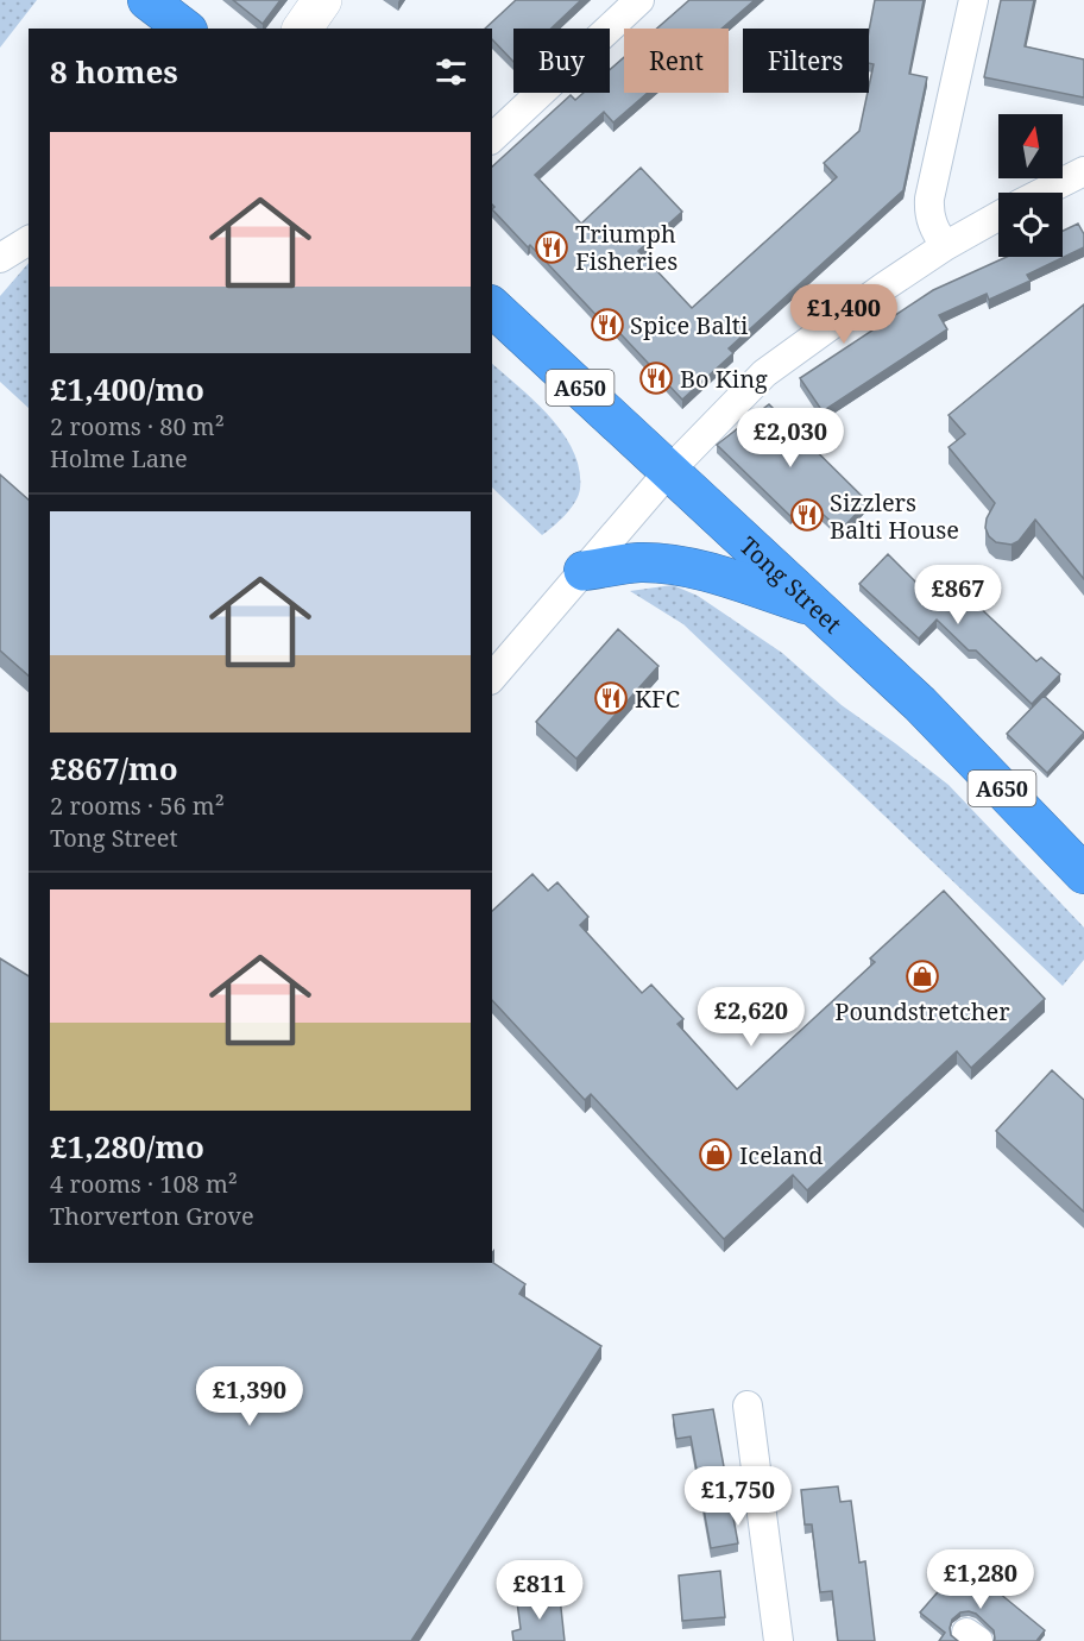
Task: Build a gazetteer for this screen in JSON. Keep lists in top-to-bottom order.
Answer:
{
  "streets": {
    "highway": ["A650", "Tong Street"]
  },
  "places": {
    "restaurant": [
      "Triumph Fisheries",
      "Spice Balti",
      "Bo King",
      "Sizzlers Balti House",
      "KFC"
    ],
    "shop": ["Poundstretcher", "Iceland"]
  },
  "north": "top",
  "page": {
    "chip": ["Buy", "Rent", "Filters"],
    "heading": "8 homes",
    "list": [
      {
        "name": "£1,400/mo",
        "note": "2 rooms · 80 m² · Holme Lane"
      },
      {
        "name": "£867/mo",
        "note": "2 rooms · 56 m² · Tong Street"
      },
      {
        "name": "£1,280/mo",
        "note": "4 rooms · 108 m² · Thorverton Grove"
      }
    ],
    "price": [
      "£1,400",
      "£2,030",
      "£867",
      "£2,620",
      "£1,390",
      "£1,750",
      "£1,280",
      "£811"
    ]
  }
}
